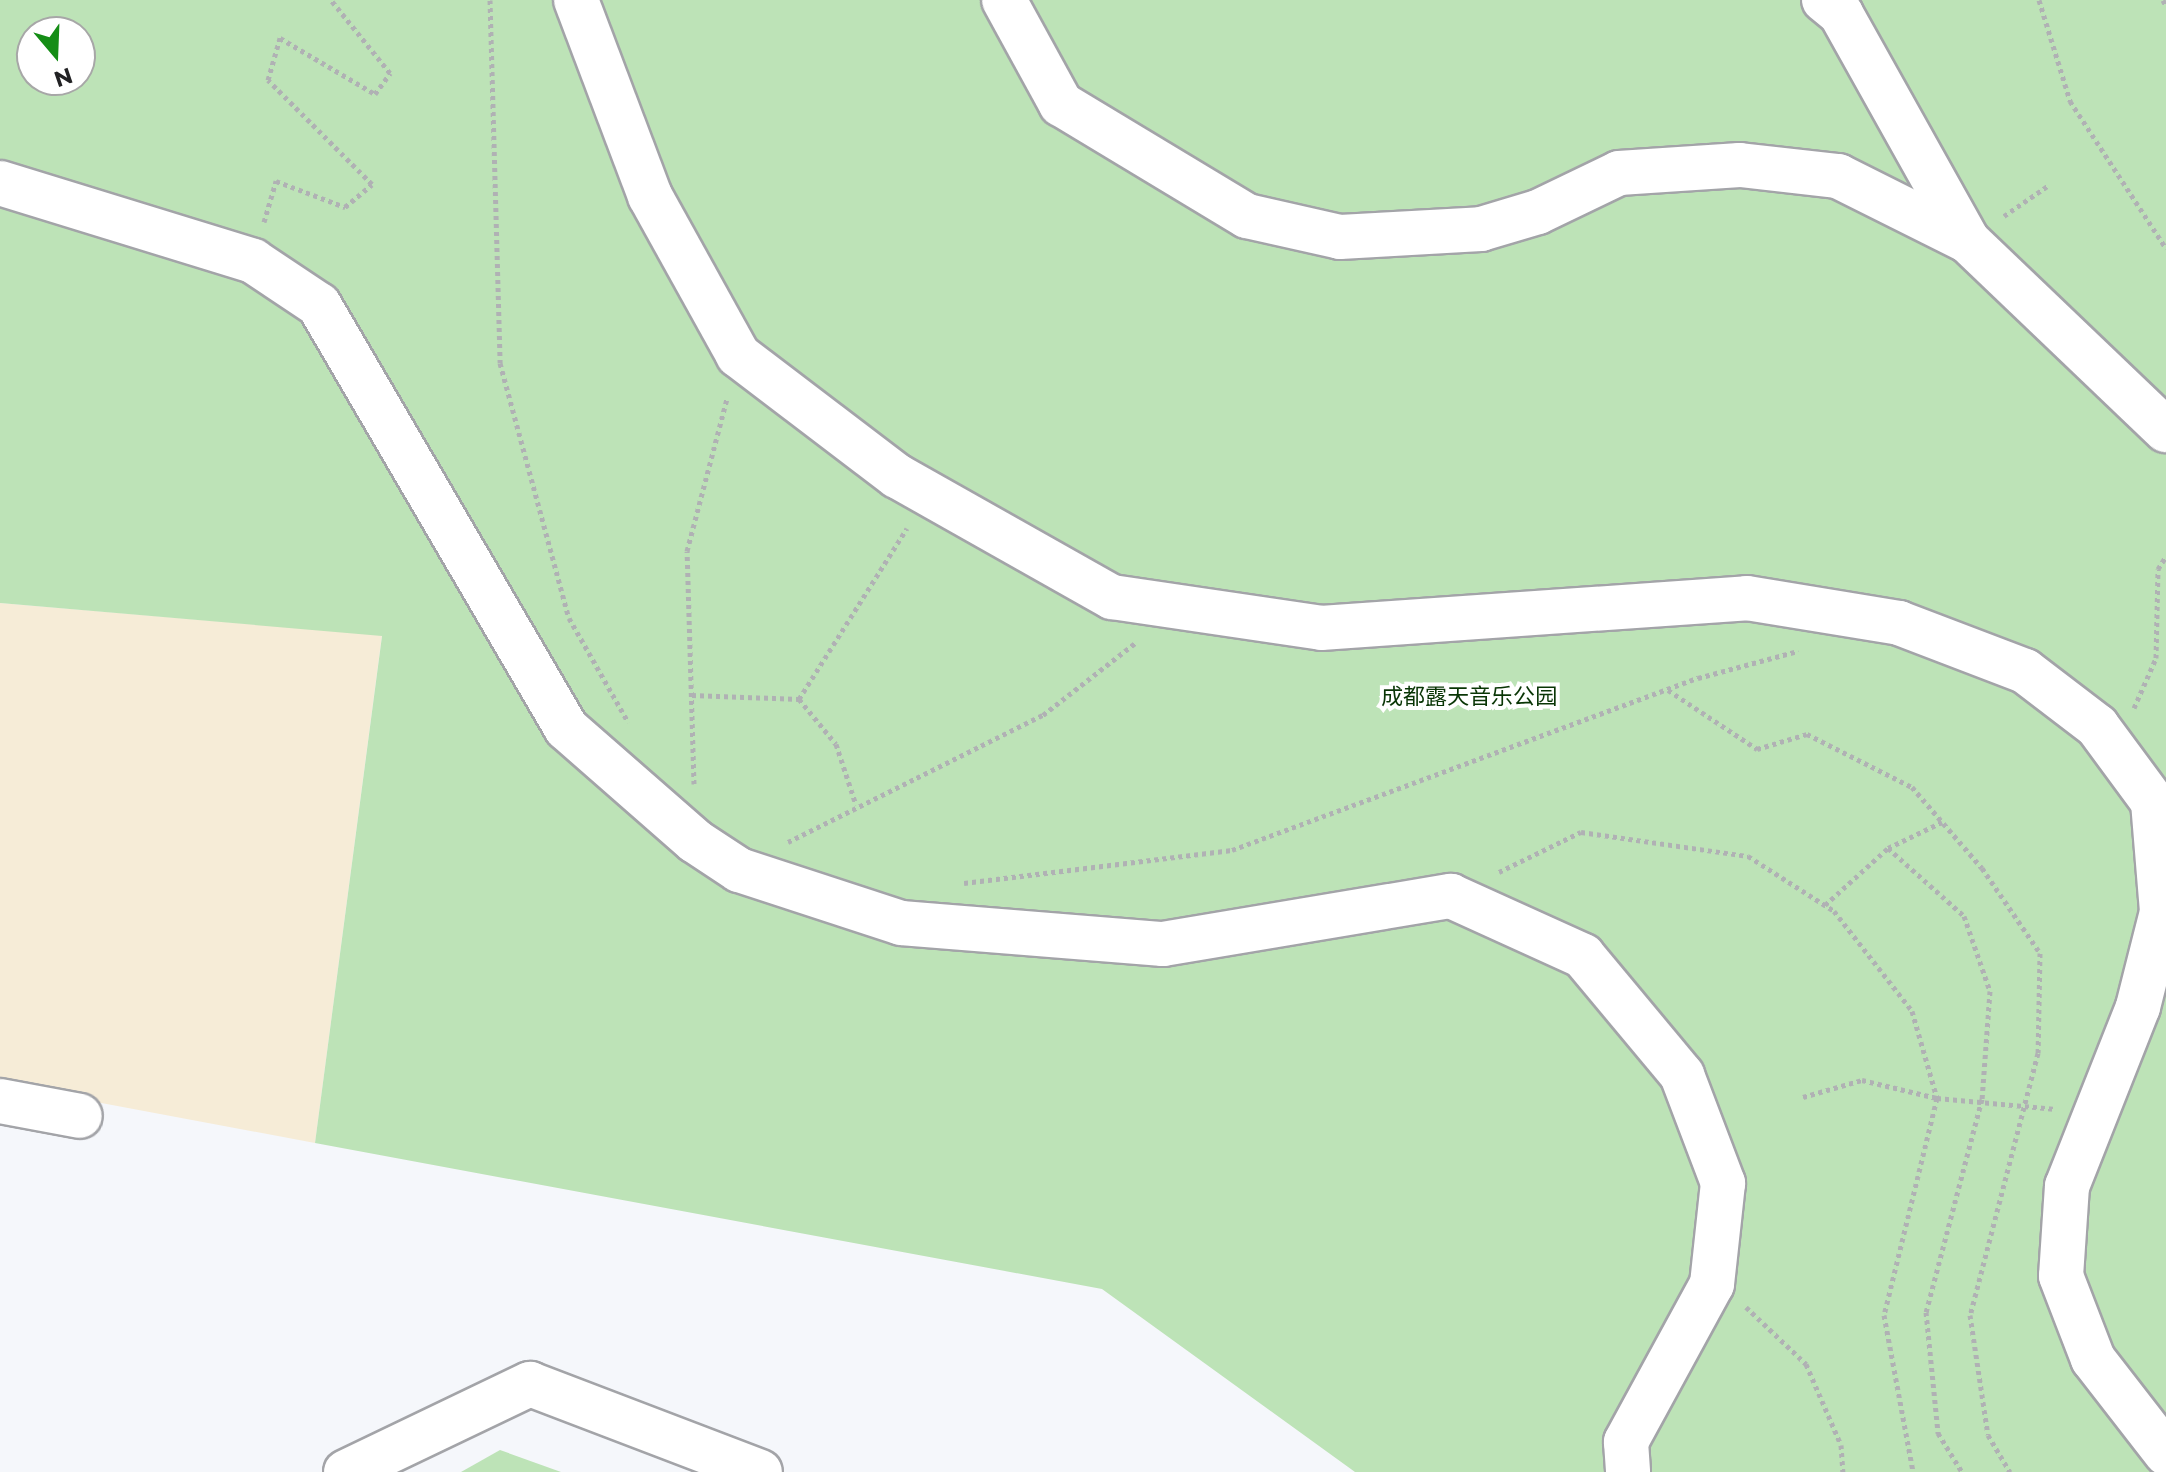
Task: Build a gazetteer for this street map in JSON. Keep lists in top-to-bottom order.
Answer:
{
  "parks": ["成都露天音乐公园"],
  "north": "bottom"
}
